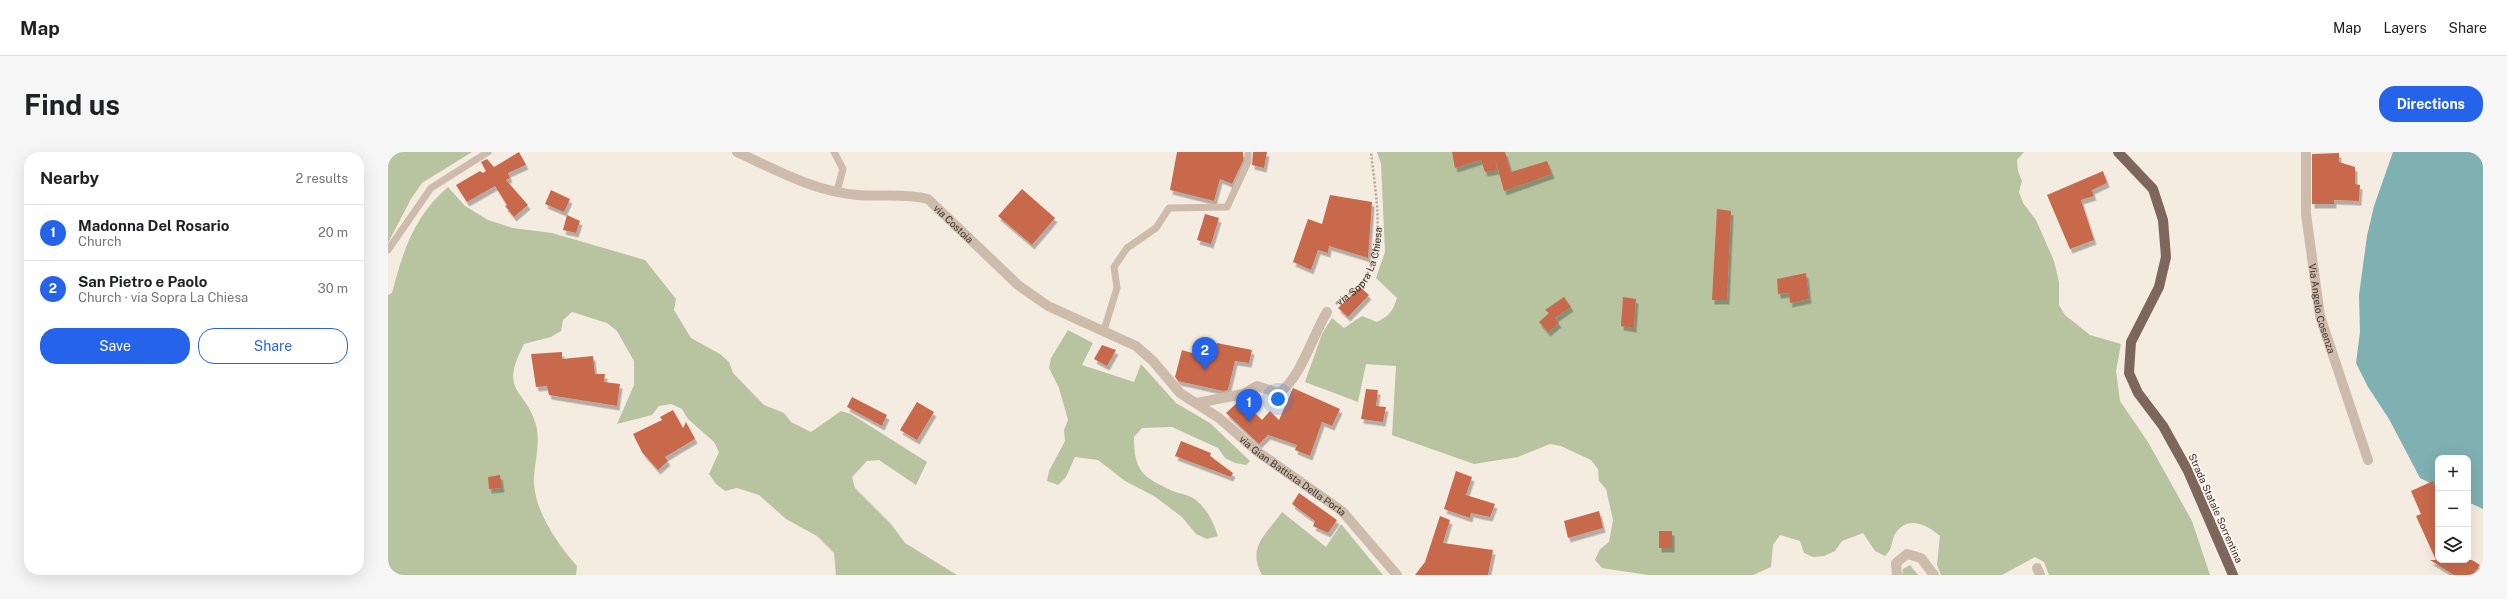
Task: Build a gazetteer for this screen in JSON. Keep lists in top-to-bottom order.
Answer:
{
  "streets": {
    "main road": ["Strada Statale Sorrentina"],
    "street": [
      "via Costoia",
      "via Sopra La Chiesa",
      "Via Angelo Cosenza",
      "via Gian Battista Della Porta"
    ]
  },
  "crossings": [
    ["via Costoia", "via Gian Battista Della Porta"],
    ["via Sopra La Chiesa", "via Gian Battista Della Porta"]
  ],
  "page": {
    "header": "Map",
    "nav": ["Map", "Layers", "Share"],
    "buttons": [
      "Directions",
      ["Save", "Share"]
    ],
    "title": "Find us",
    "heading": ["Nearby", "2 results"],
    "list": [
      {
        "mark": "1",
        "name": "Madonna Del Rosario",
        "note": "Church",
        "value": "20 m"
      },
      {
        "mark": "2",
        "name": "San Pietro e Paolo",
        "note": "Church · via Sopra La Chiesa",
        "value": "30 m"
      }
    ],
    "pins": ["2", "1"],
    "map_buttons": ["+", "−"]
  }
}
